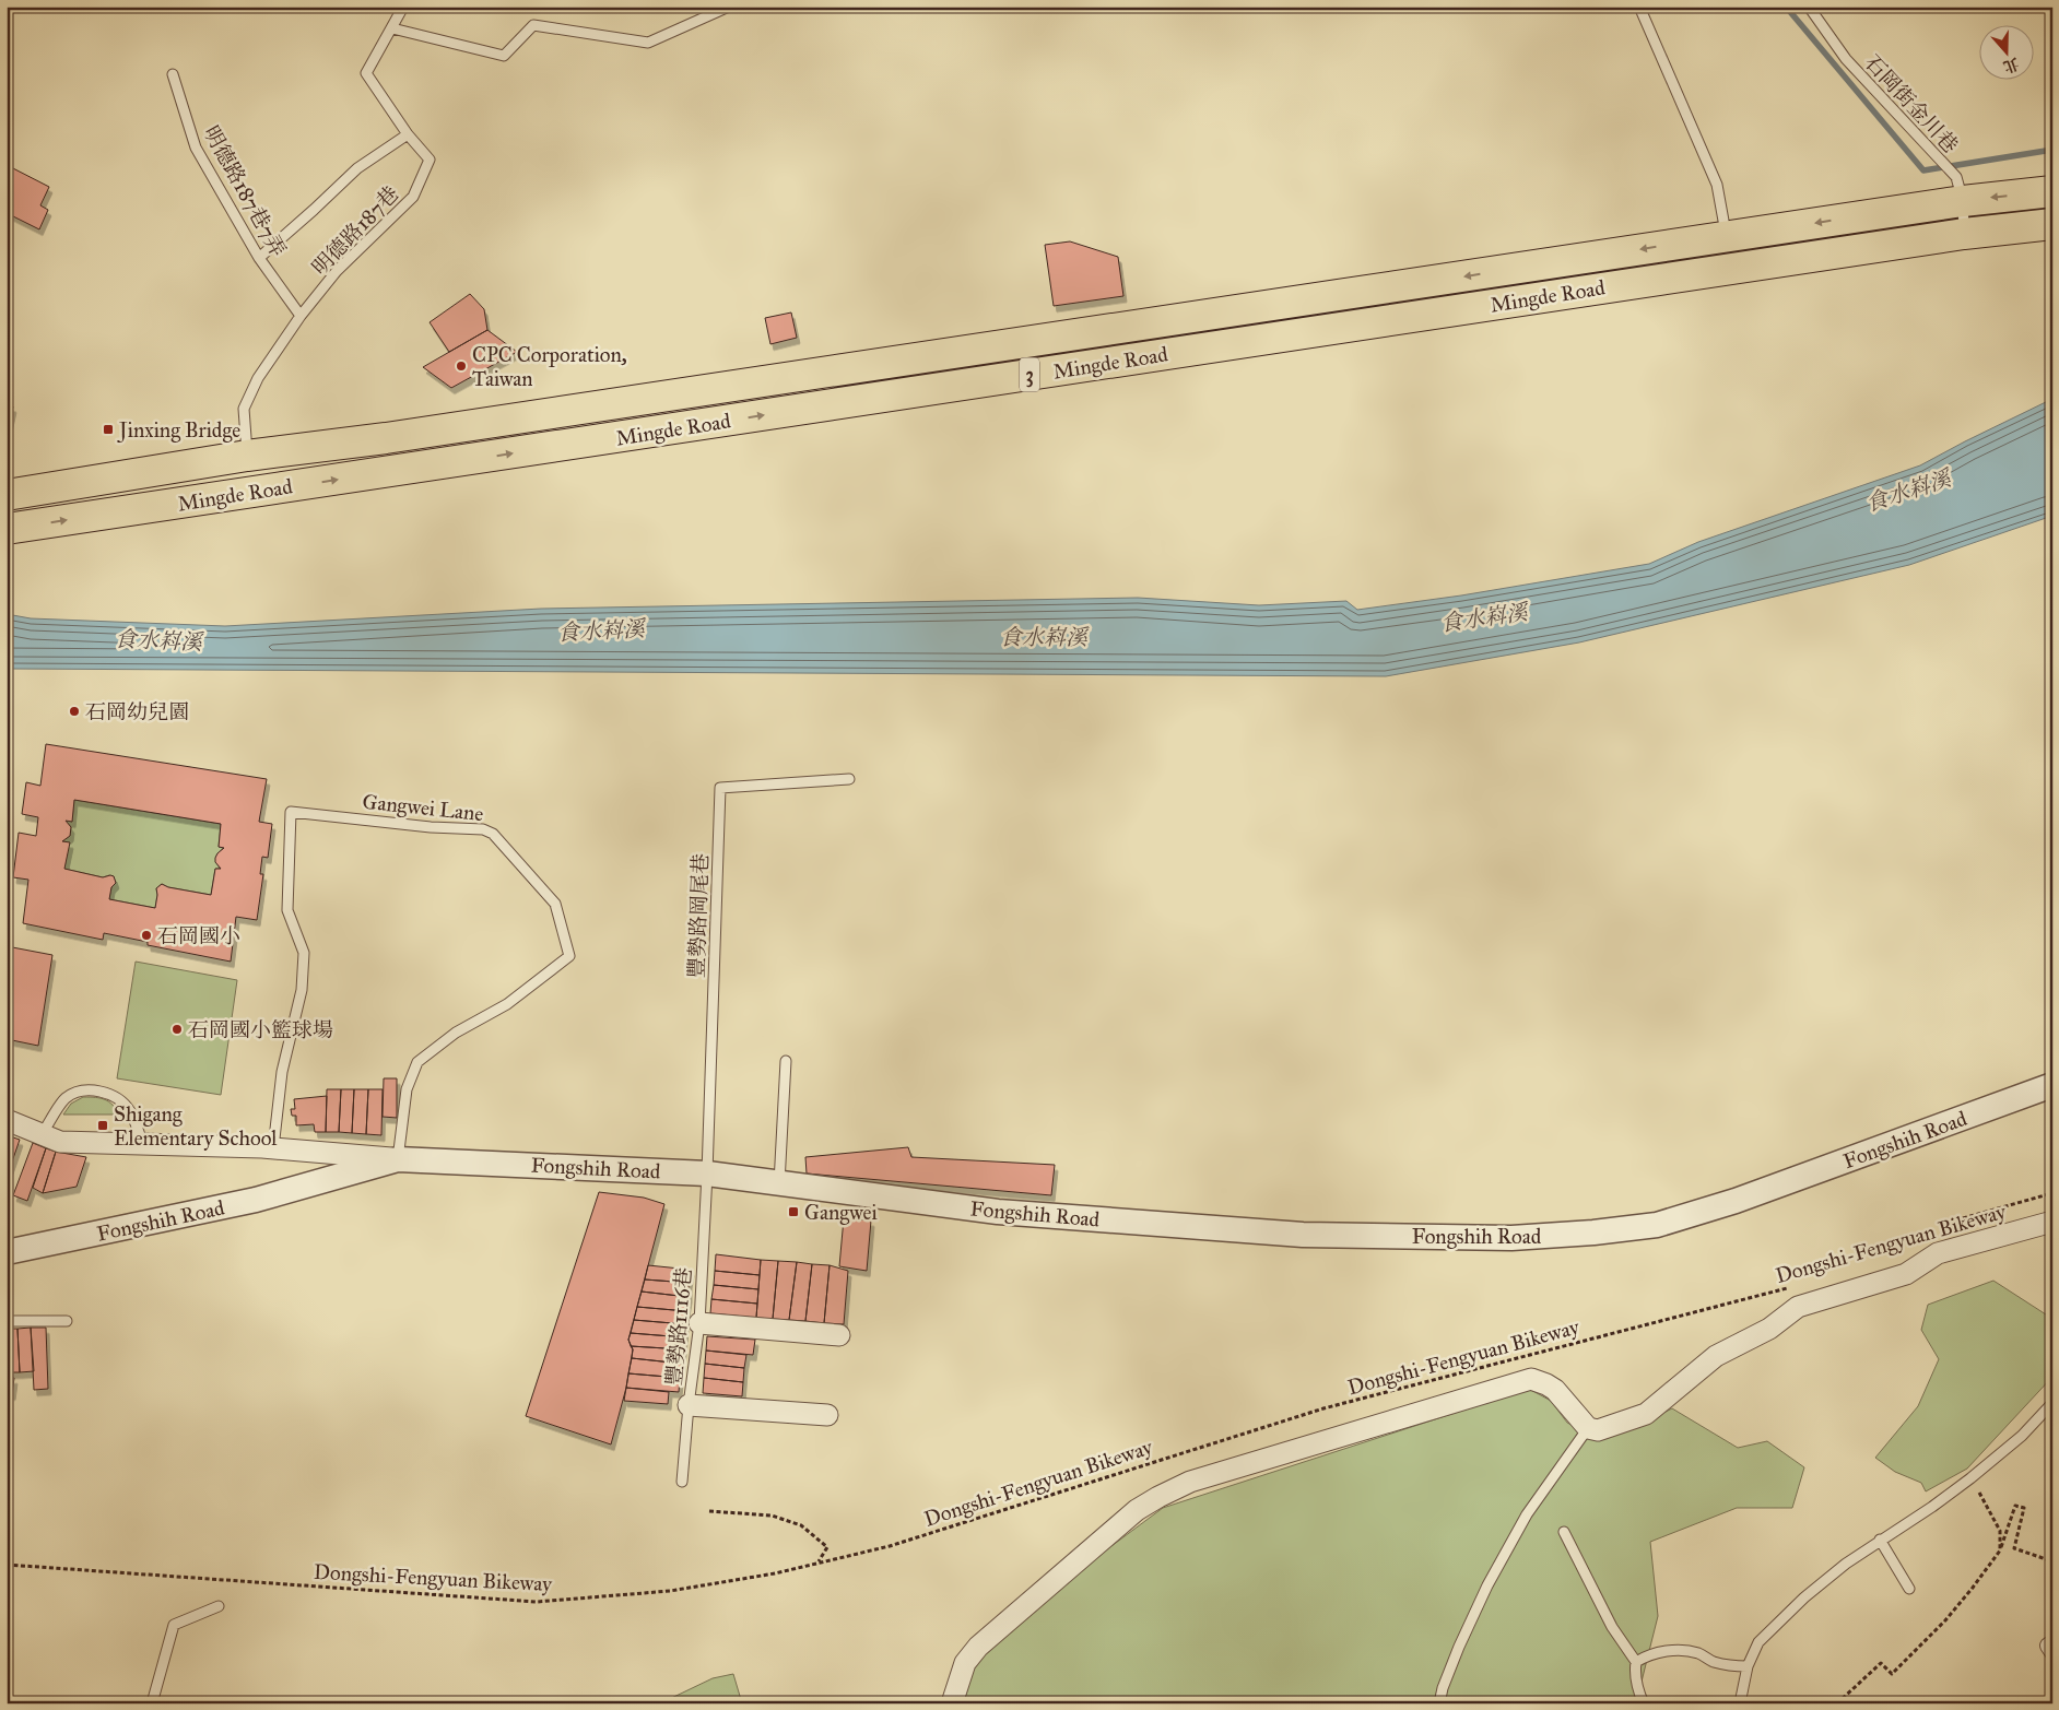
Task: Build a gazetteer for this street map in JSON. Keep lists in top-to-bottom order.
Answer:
{
  "streets": {
    "main road": ["Mingde Road", "3"],
    "street": ["Fongshih Road"],
    "lane": [
      "石岡街金川巷",
      "明德路187巷7弄",
      "明德路187巷",
      "Gangwei Lane",
      "豐勢路岡尾巷",
      "豐勢路1116巷"
    ],
    "path": ["Dongshi-Fengyuan Bikeway"]
  },
  "crossings": [
    ["石岡街金川巷", "Mingde Road"],
    ["明德路187巷7弄", "明德路187巷"],
    ["明德路187巷", "Mingde Road"],
    ["Gangwei Lane", "Fongshih Road"],
    ["豐勢路岡尾巷", "Fongshih Road"],
    ["豐勢路岡尾巷", "豐勢路1116巷"],
    ["Fongshih Road", "豐勢路1116巷"]
  ],
  "water": ["食水嵙溪"],
  "places": {
    "other": [
      "CPC Corporation, Taiwan",
      "石岡幼兒園",
      "石岡國小",
      "石岡國小籃球場"
    ],
    "transit": ["Jinxing Bridge", "Shigang Elementary School", "Gangwei"]
  },
  "north": "bottom"
}
